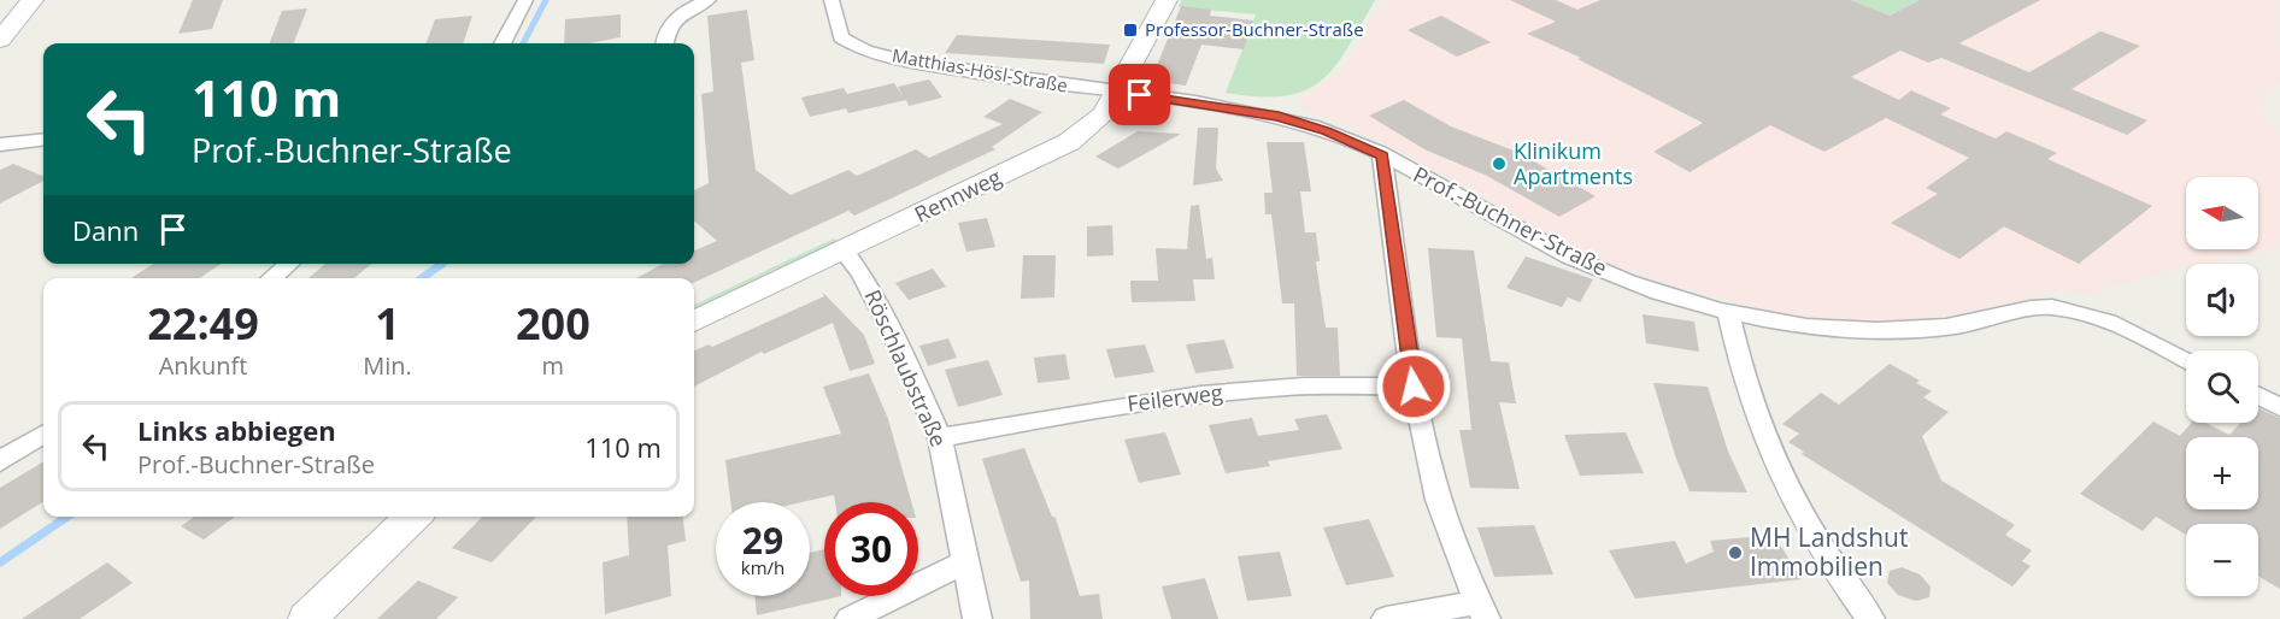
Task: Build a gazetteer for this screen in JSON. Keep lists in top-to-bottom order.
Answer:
{
  "streets": {
    "main road": ["Rennweg"],
    "street": [
      "Matthias-Hösl-Straße",
      "Prof.-Buchner-Straße",
      "Röschlaubstraße",
      "Feilerweg"
    ]
  },
  "crossings": [
    ["Matthias-Hösl-Straße", "Rennweg"],
    ["Matthias-Hösl-Straße", "Prof.-Buchner-Straße"],
    ["Rennweg", "Prof.-Buchner-Straße"],
    ["Rennweg", "Röschlaubstraße"],
    ["Röschlaubstraße", "Feilerweg"]
  ],
  "places": {
    "transit": ["Professor-Buchner-Straße"],
    "other": ["Klinikum Apartments", "MH Landshut Immobilien"]
  },
  "north": "left",
  "page": {
    "turn": ["110 m", "Prof.-Buchner-Straße"],
    "map_buttons": ["+", "−"],
    "then": "Dann",
    "eta": [
      "22:49",
      "Ankunft",
      "1",
      "Min.",
      "200",
      "m"
    ],
    "list": [
      {
        "name": "Links abbiegen",
        "note": "Prof.-Buchner-Straße",
        "value": "110 m"
      }
    ],
    "speed": "29 km/h",
    "limit": "30"
  }
}
